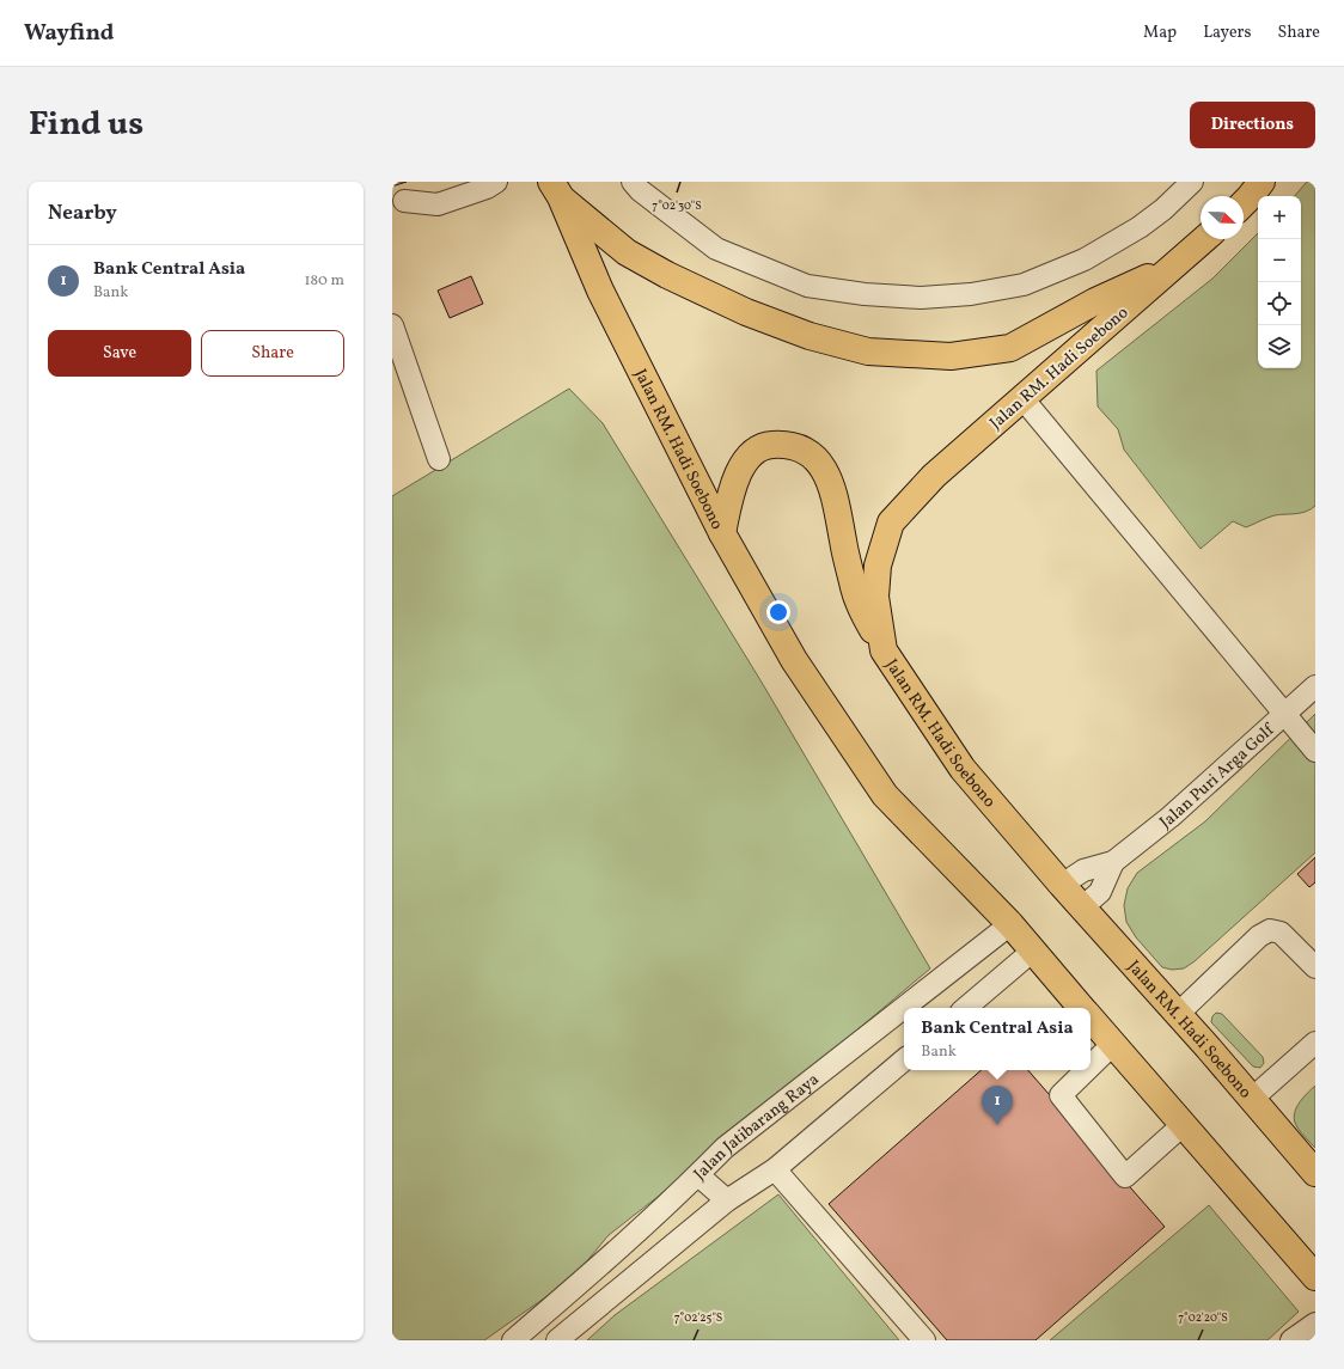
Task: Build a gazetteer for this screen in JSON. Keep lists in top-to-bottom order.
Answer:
{
  "streets": {
    "main road": ["Jalan RM. Hadi Soebono"],
    "street": ["Jalan Puri Arga Golf", "Jalan Jatibarang Raya"]
  },
  "crossings": [
    ["Jalan RM. Hadi Soebono", "Jalan Puri Arga Golf"],
    ["Jalan RM. Hadi Soebono", "Jalan Jatibarang Raya"]
  ],
  "north": "bottom right",
  "page": {
    "header": "Wayfind",
    "nav": ["Map", "Layers", "Share"],
    "title": "Find us",
    "buttons": [
      "Directions",
      ["Save", "Share"]
    ],
    "heading": "Nearby",
    "map_buttons": ["+", "−"],
    "list": [
      {
        "mark": "1",
        "name": "Bank Central Asia",
        "note": "Bank",
        "value": "180 m"
      }
    ],
    "popup": ["Bank Central Asia", "Bank"],
    "pins": "1"
  },
  "coordinates": ["7°02'30\"S", "7°02'25\"S", "7°02'20\"S"]
}
